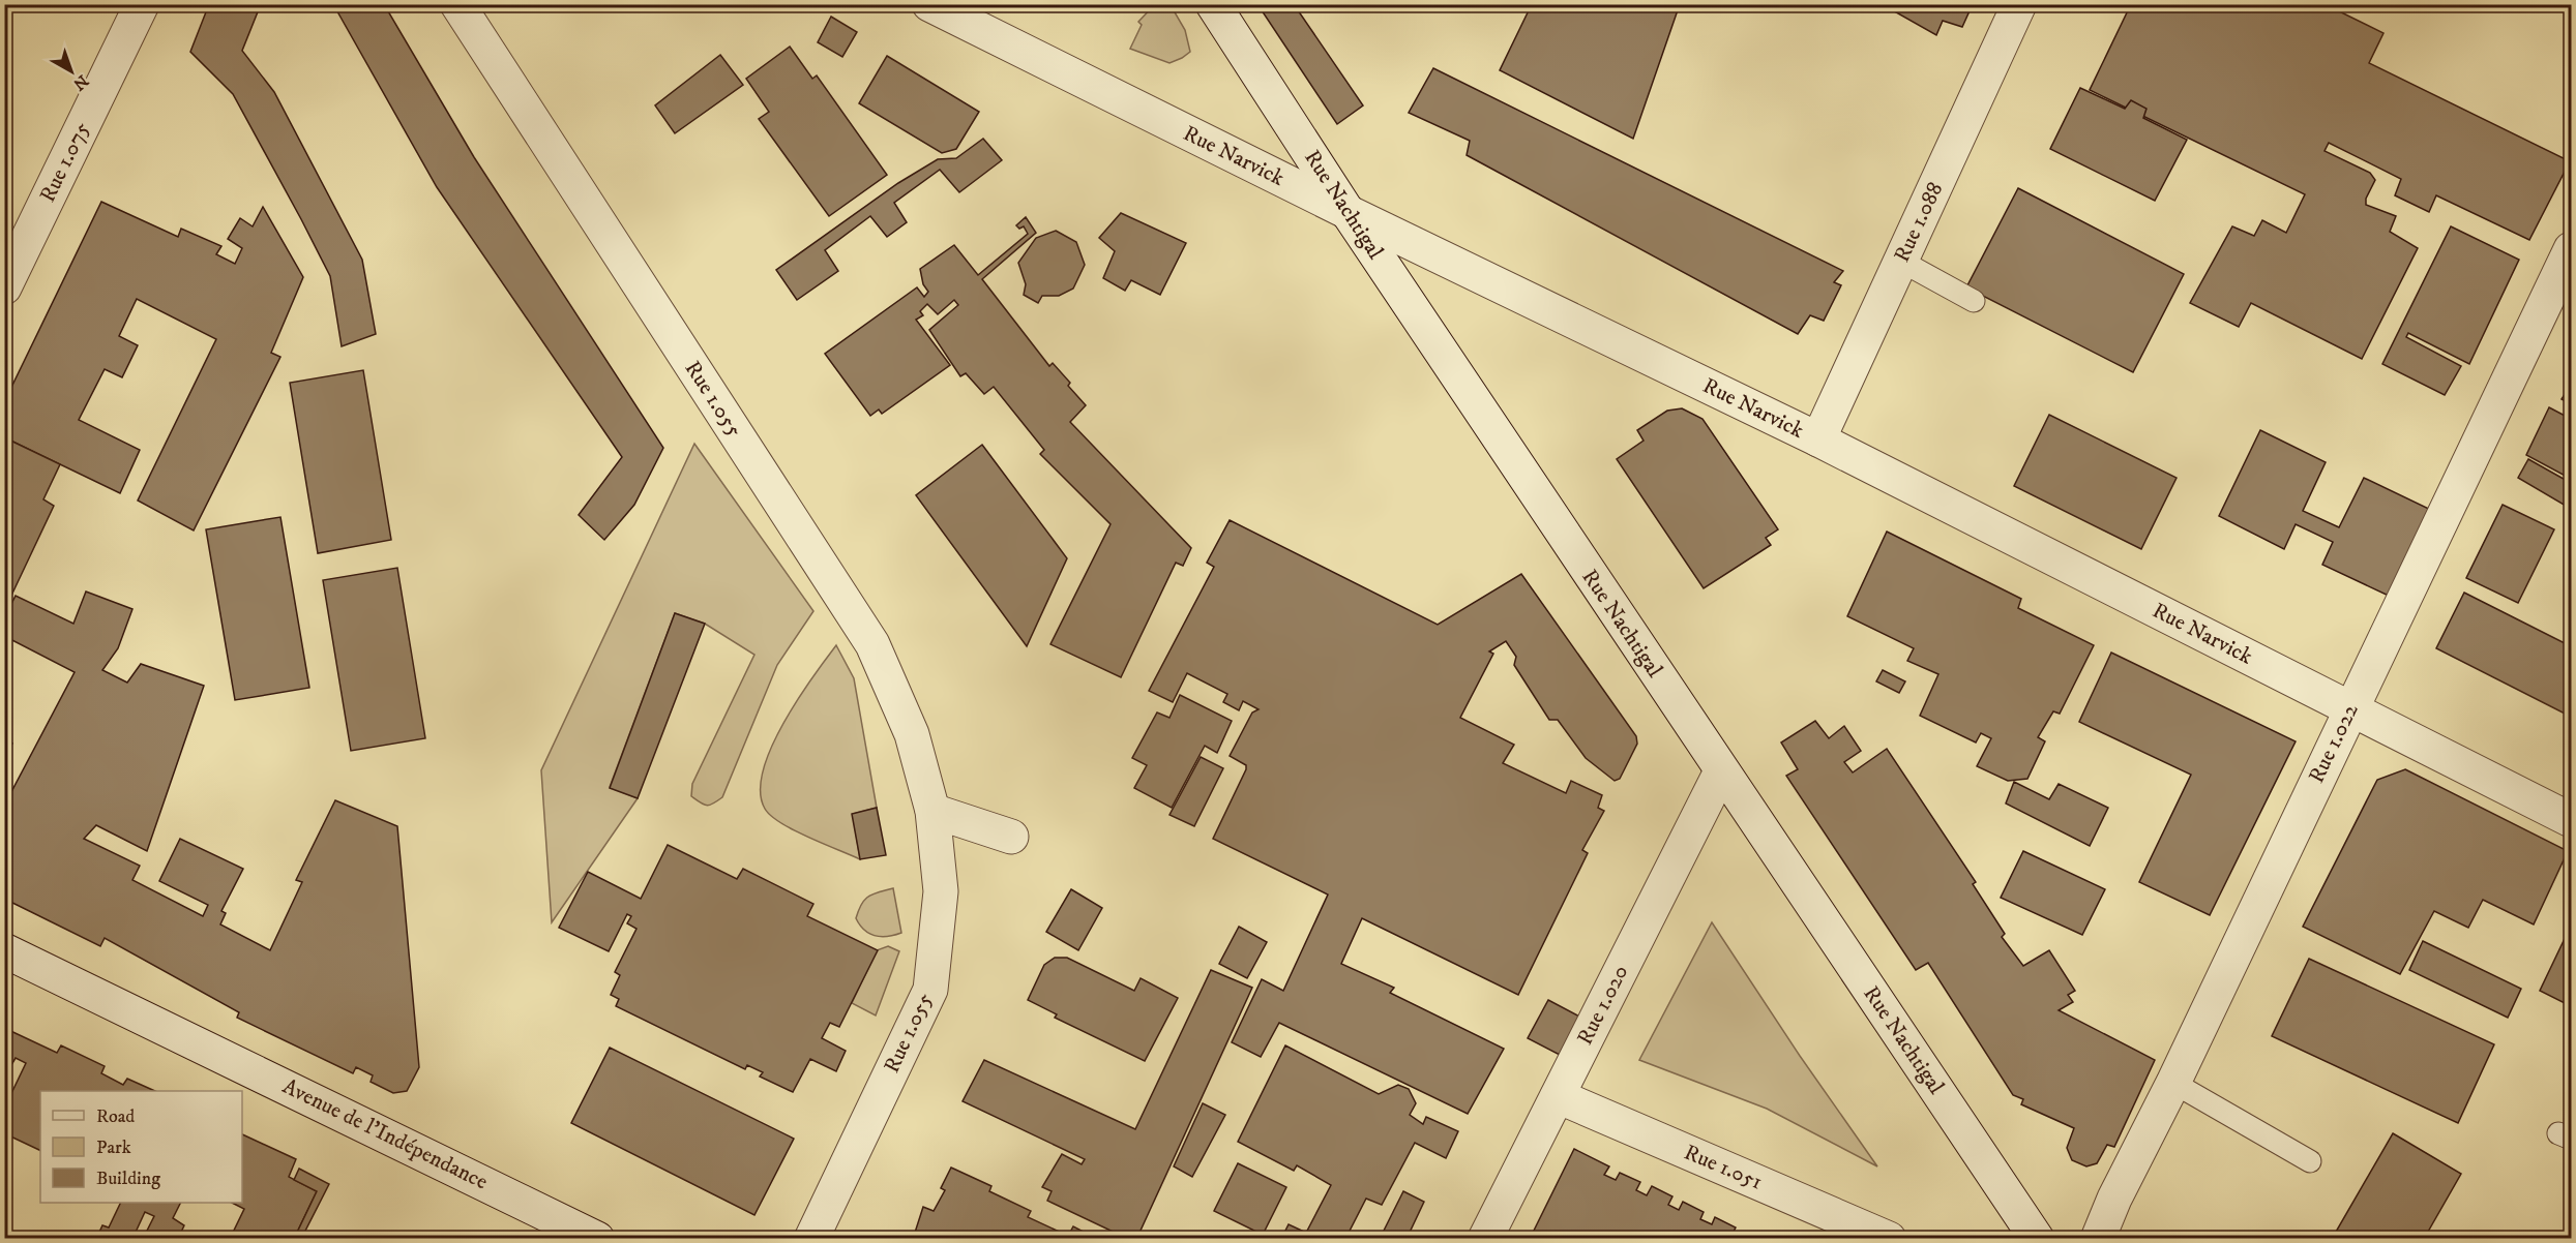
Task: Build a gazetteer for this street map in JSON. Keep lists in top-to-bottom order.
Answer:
{
  "streets": {
    "street": [
      "Rue Narvick",
      "Rue 1.075",
      "Rue Nachtigal",
      "Rue 1.088",
      "Rue 1.055",
      "Rue 1.022",
      "Rue 1.020",
      "Avenue de l'Indépendance",
      "Rue 1.051"
    ]
  },
  "crossings": [
    ["Rue Narvick", "Rue Nachtigal"],
    ["Rue Narvick", "Rue 1.088"],
    ["Rue Narvick", "Rue 1.022"],
    ["Rue Nachtigal", "Rue 1.020"],
    ["Rue 1.020", "Rue 1.051"]
  ],
  "legend": ["Road", "Park", "Building"],
  "north": "bottom right"
}
